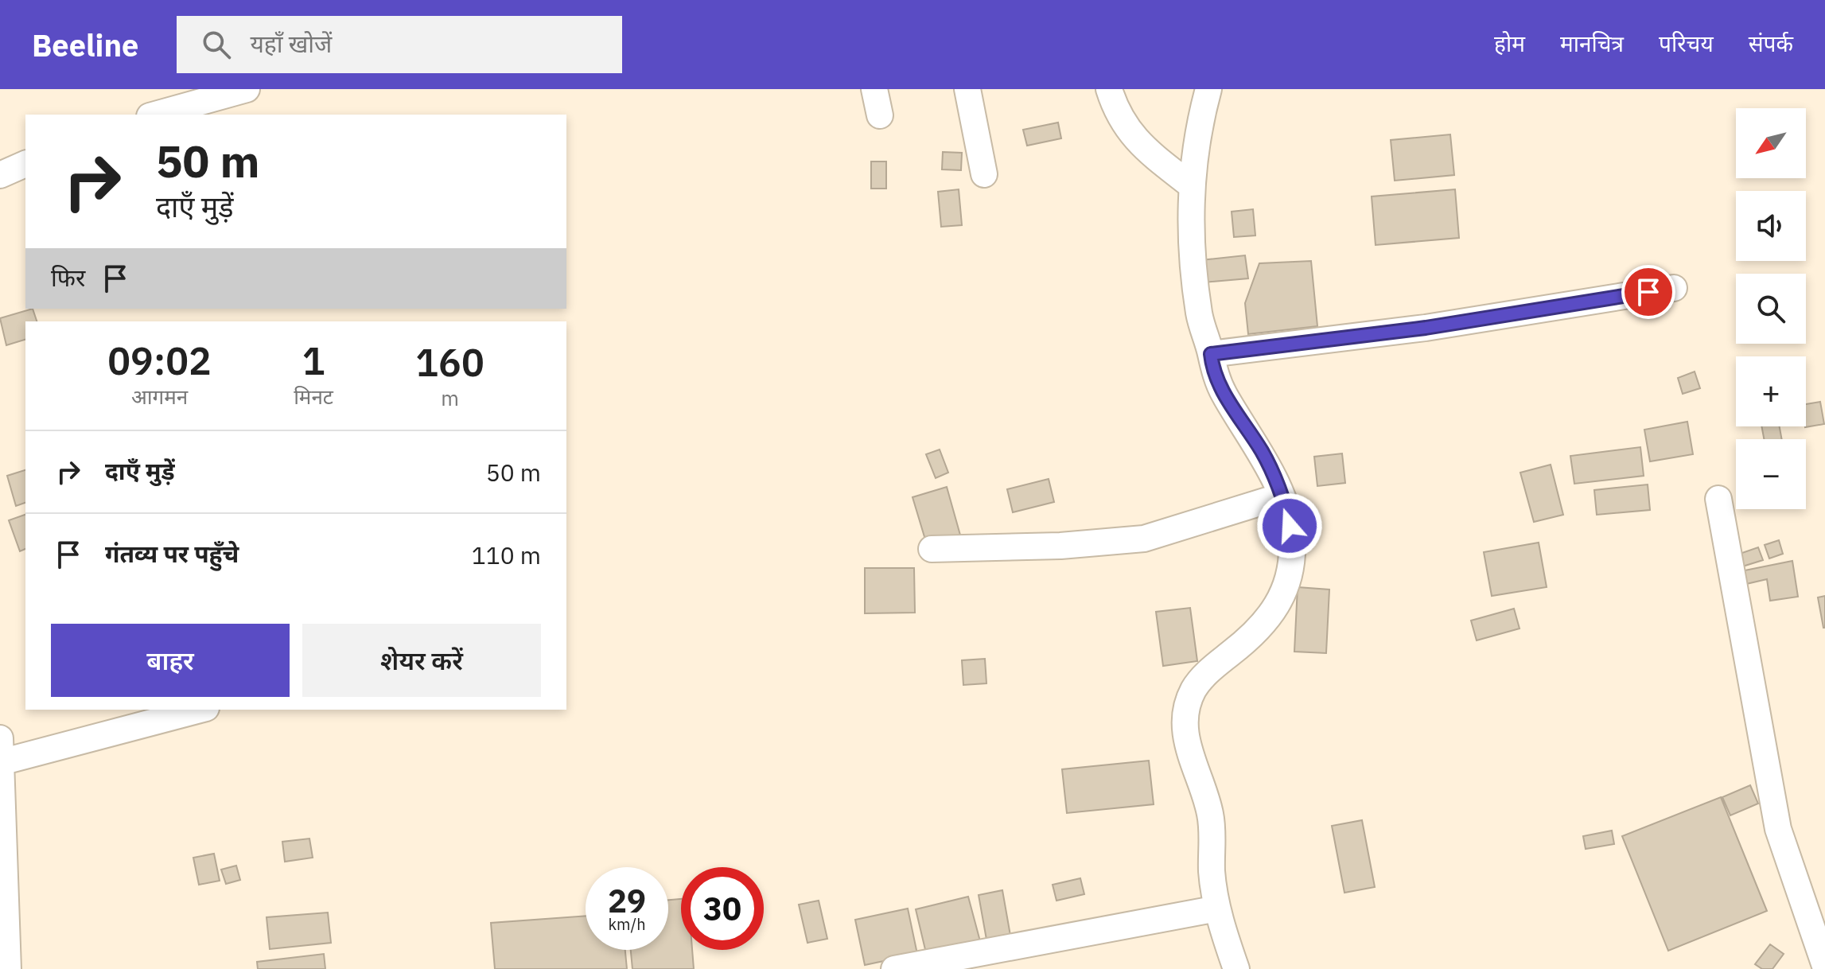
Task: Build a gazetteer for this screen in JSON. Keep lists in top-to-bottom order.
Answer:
{
  "north": "bottom left",
  "page": {
    "header": "Beeline",
    "search": "यहाँ खोजें",
    "nav": [
      "होम",
      "मानचित्र",
      "परिचय",
      "संपर्क"
    ],
    "map_buttons": ["+", "−"],
    "turn": ["50 m", "दाएँ मुड़ें"],
    "then": "फिर",
    "eta": [
      "09:02",
      "आगमन",
      "1",
      "मिनट",
      "160",
      "m"
    ],
    "list": [
      {
        "name": "दाएँ मुड़ें",
        "value": "50 m"
      },
      {
        "name": "गंतव्य पर पहुँचे",
        "value": "110 m"
      }
    ],
    "buttons": ["बाहर", "शेयर करें"],
    "speed": "29 km/h",
    "limit": "30"
  }
}
